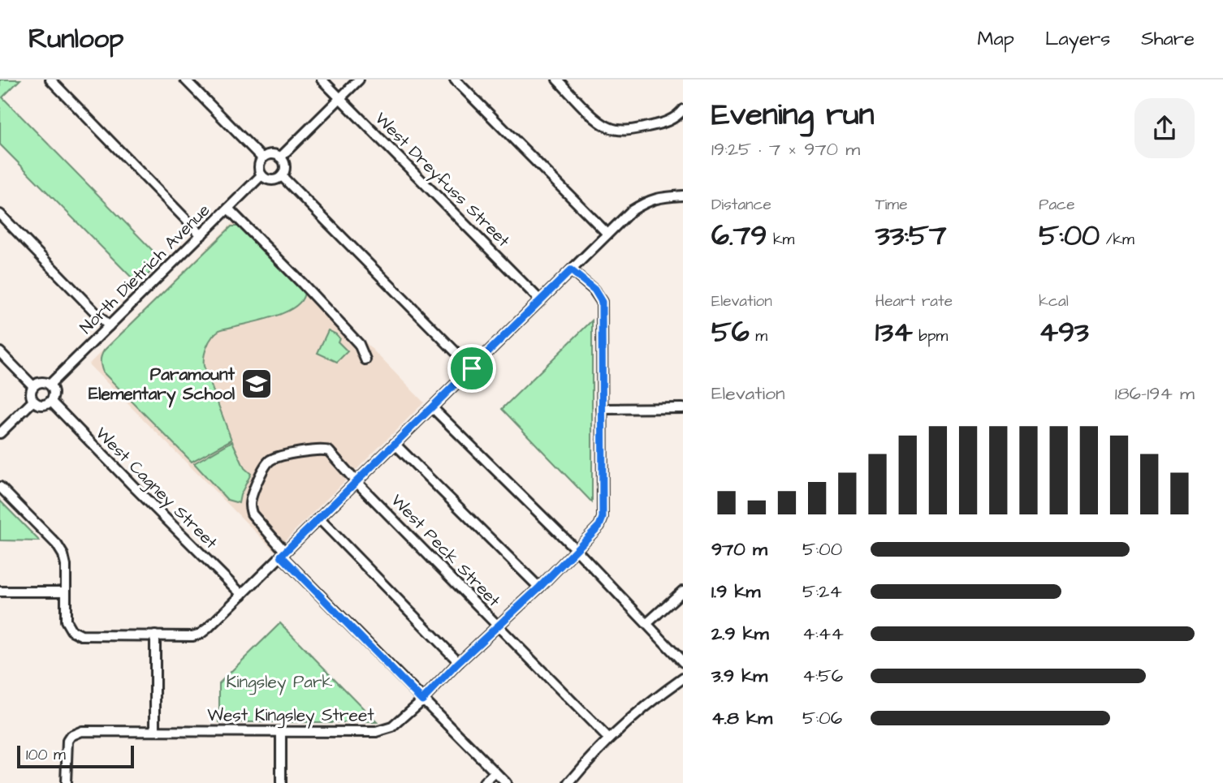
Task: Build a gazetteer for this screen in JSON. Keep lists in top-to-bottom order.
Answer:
{
  "streets": {
    "street": [
      "West Dreyfuss Street",
      "North Dietrich Avenue",
      "West Cagney Street",
      "West Peck Street",
      "West Kingsley Street"
    ]
  },
  "crossings": [
    ["North Dietrich Avenue", "West Cagney Street"],
    ["West Peck Street", "West Kingsley Street"]
  ],
  "parks": ["Kingsley Park"],
  "places": {
    "school or university": ["Paramount Elementary School"]
  },
  "scale_bar": "100 m",
  "page": {
    "header": "Runloop",
    "nav": ["Map", "Layers", "Share"],
    "heading": ["Evening run", "19:25 · 7 × 970 m"],
    "stats": [
      ["Distance", "6.79 km"],
      ["Time", "33:57"],
      ["Pace", "5:00 /km"],
      ["Elevation", "56 m"],
      ["Heart rate", "134 bpm"],
      ["kcal", "493"]
    ],
    "chart": ["Elevation", "186–194 m"],
    "list": [
      {
        "name": "970 m",
        "note": "5:00"
      },
      {
        "name": "1.9 km",
        "note": "5:24"
      },
      {
        "name": "2.9 km",
        "note": "4:44"
      },
      {
        "name": "3.9 km",
        "note": "4:56"
      },
      {
        "name": "4.8 km",
        "note": "5:06"
      }
    ],
    "scale": "100 m"
  }
}
